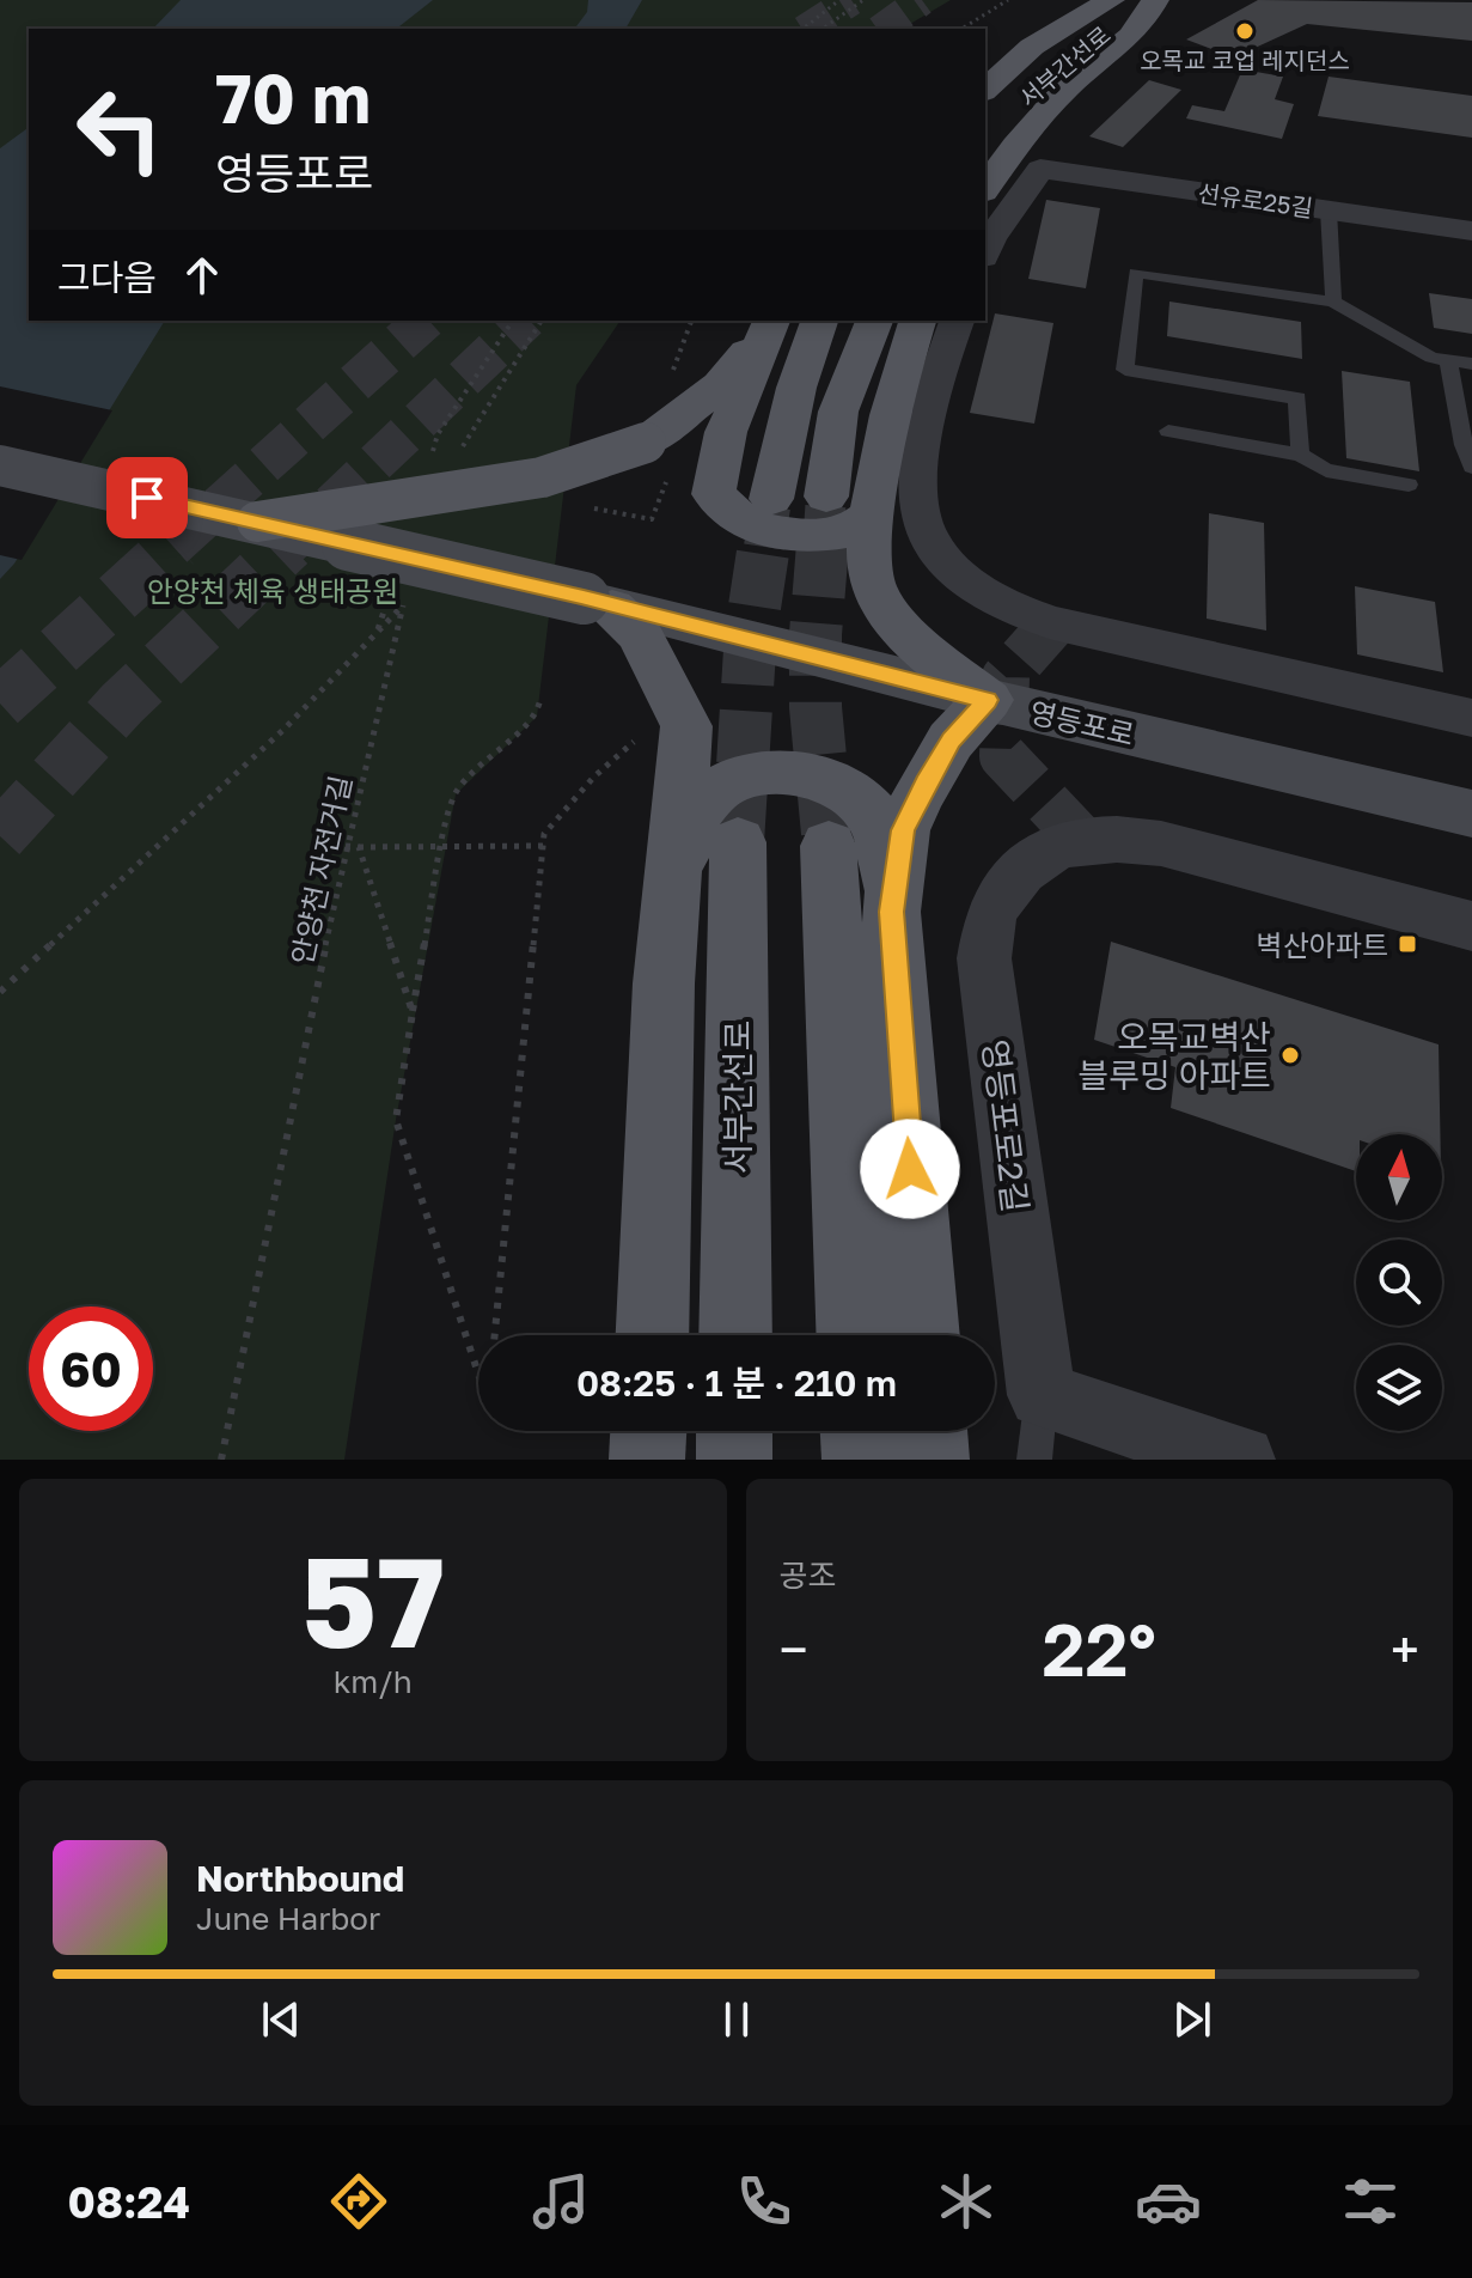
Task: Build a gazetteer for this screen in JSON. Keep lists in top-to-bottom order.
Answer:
{
  "streets": {
    "main road": ["서부간선로", "영등포로"],
    "street": ["선유로25길", "영등포로2길"],
    "path": ["안양천 자전거길"]
  },
  "parks": ["안양천 체육 생태공원"],
  "places": {
    "other": ["오목교 코업 레지던스", "오목교벽산 블루밍 아파트"],
    "transit": ["벽산아파트"]
  },
  "north": "top",
  "page": {
    "turn": ["70 m", "영등포로"],
    "then": "그다음",
    "limit": "60",
    "trip": "08:25 · 1 분 · 210 m",
    "tile": [
      ["57", "km/h"],
      "공조"
    ],
    "heat": ["−", "22°", "+"],
    "song": ["Northbound", "June Harbor"],
    "tabs": "08:24"
  }
}
